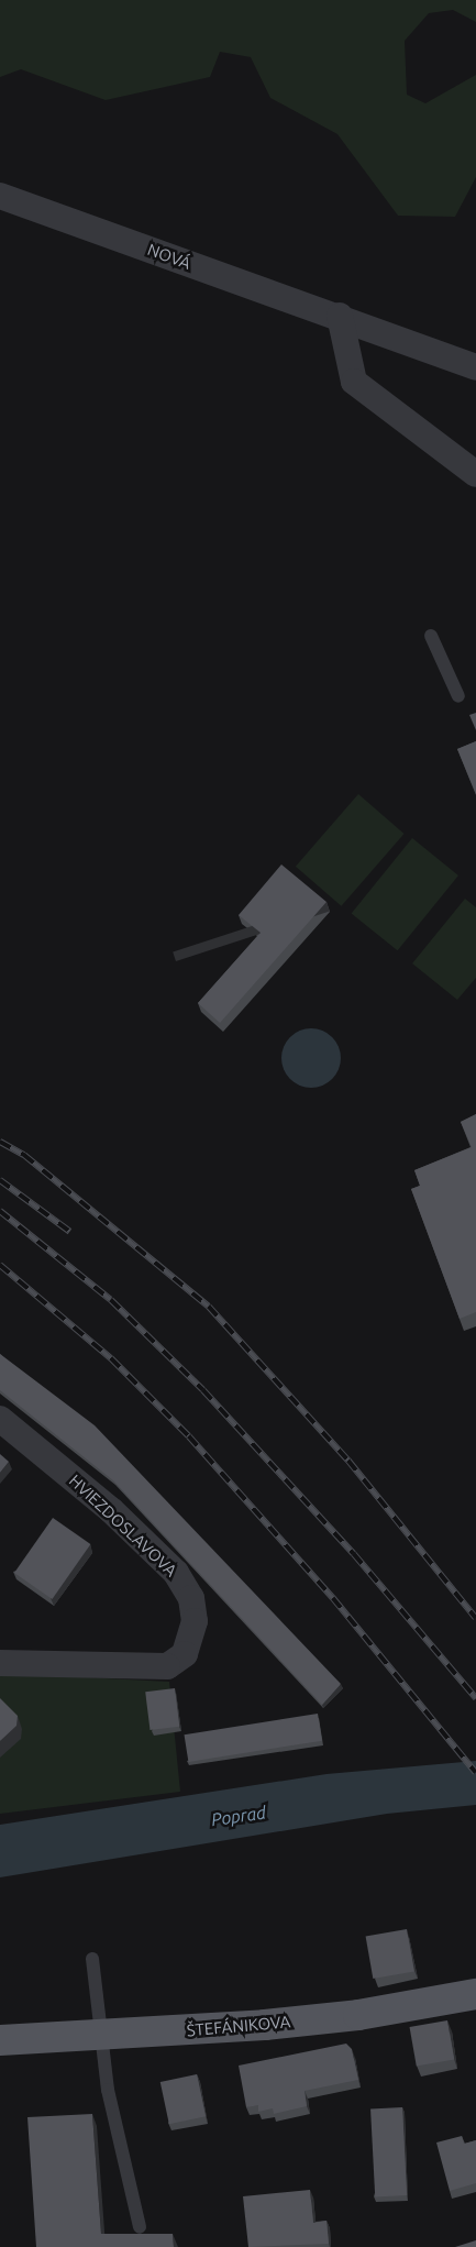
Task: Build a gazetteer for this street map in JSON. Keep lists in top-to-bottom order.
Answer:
{
  "streets": {
    "main road": ["ŠTEFÁNIKOVA"],
    "street": ["NOVÁ", "HVIEZDOSLAVOVA"]
  },
  "water": ["Poprad"]
}
